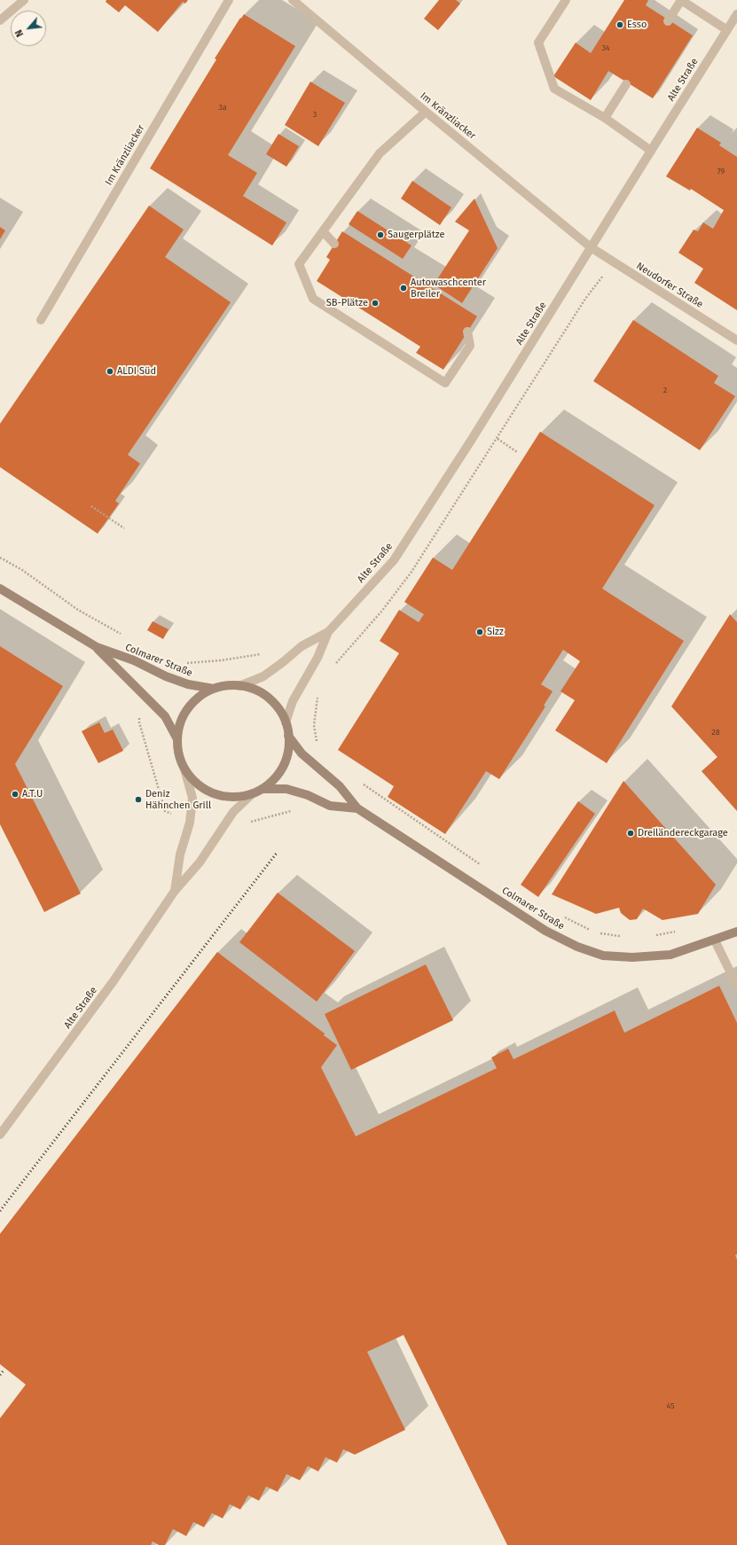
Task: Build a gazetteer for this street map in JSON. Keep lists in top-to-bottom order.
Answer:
{
  "streets": {
    "main road": ["Colmarer Straße"],
    "street": ["Alte Straße", "Im Kränzliacker", "Neudorfer Straße"]
  },
  "crossings": [
    ["Alte Straße", "Im Kränzliacker"],
    ["Alte Straße", "Neudorfer Straße"],
    ["Alte Straße", "Colmarer Straße"],
    ["Im Kränzliacker", "Neudorfer Straße"]
  ],
  "places": [
    "Esso",
    "Saugerplätze",
    "Autowaschcenter Breiler",
    "SB-Plätze",
    "ALDI Süd",
    "Sizz",
    "A.T.U",
    "Deniz Hähnchen Grill",
    "Dreiländereckgarage"
  ],
  "house_numbers": [
    "34",
    "3a",
    "3",
    "79",
    "2",
    "28",
    "45"
  ],
  "north": "bottom left"
}
